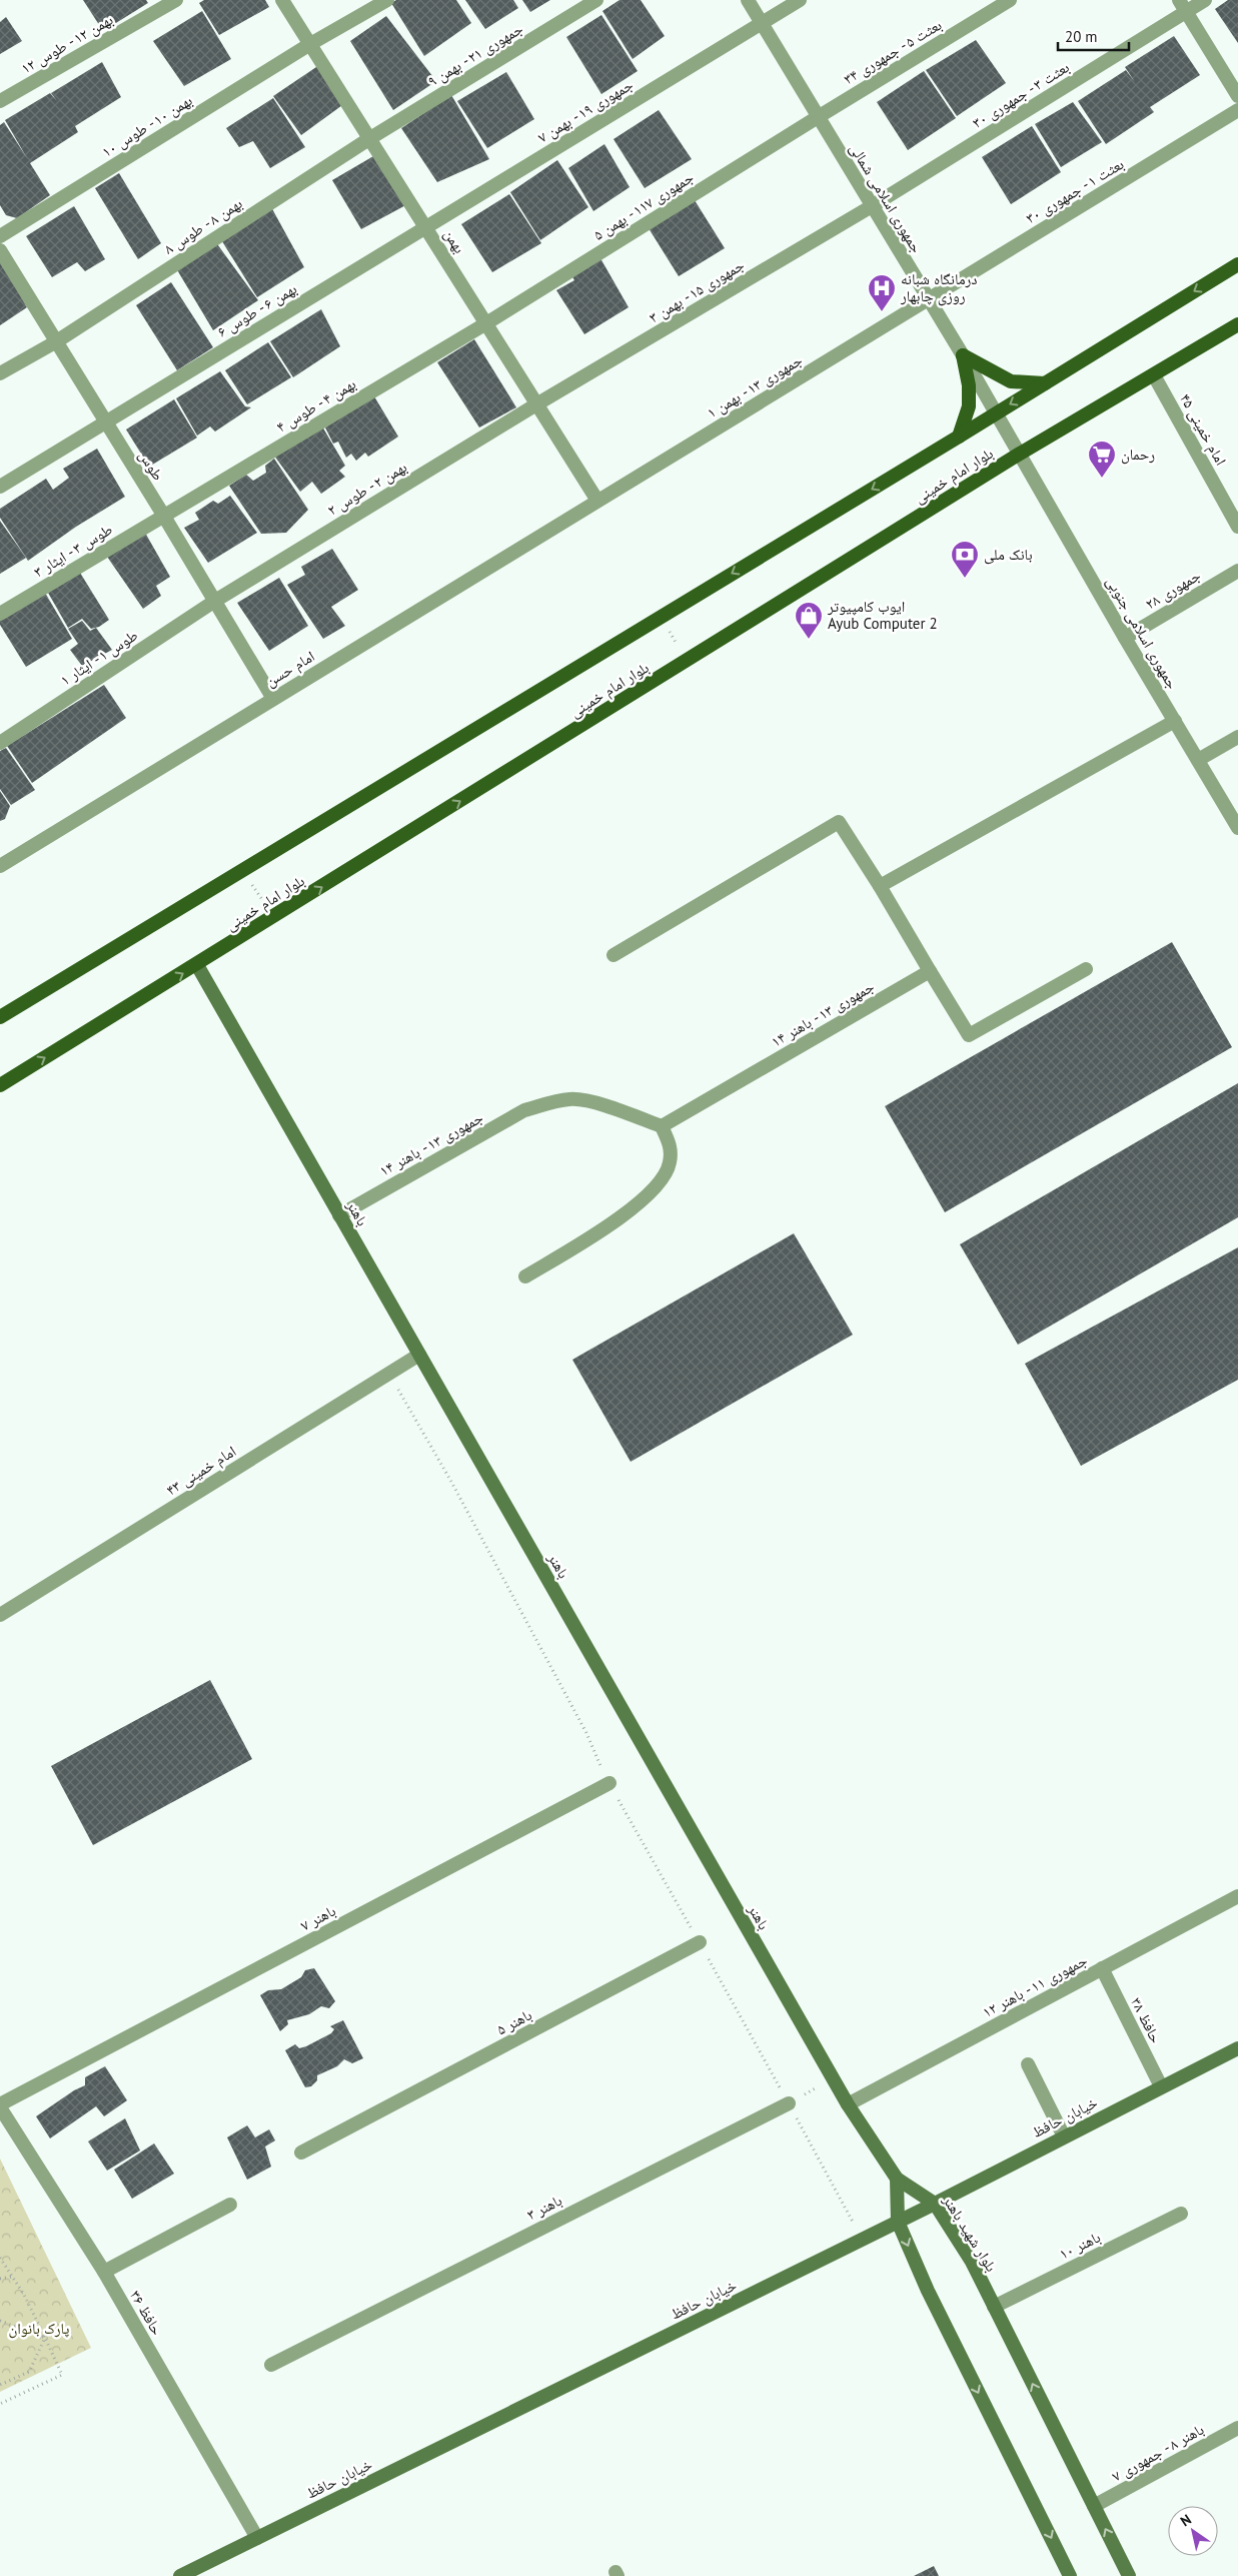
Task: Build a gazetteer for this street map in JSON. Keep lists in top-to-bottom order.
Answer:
{
  "streets": {
    "main road": [
      "بلوار امام خمینی",
      "باهنر",
      "خیابان حافظ",
      "بلوار شهید باهنر"
    ],
    "street": [
      "بهمن ۱۲ - طوس ۱۲",
      "بعثت ۵ - جمهوری ۳۴",
      "جمهوری ۲۱ - بهمن ۹",
      "بعثت ۳ - جمهوری ۳۰",
      "جمهوری ۱۹ - بهمن ۷",
      "بهمن ۱۰ - طوس ۱۰",
      "بعثت ۱ - جمهوری ۳۰",
      "جمهوری اسلامی شمالی",
      "جمهوری ۱۱۷ - بهمن ۵",
      "بهمن ۸ - طوس ۸",
      "بهمن",
      "جمهوری ۱۵ - بهمن ۳",
      "بهمن ۶ - طوس ۶",
      "جمهوری ۱۳ - بهمن ۱",
      "بهمن ۴ - طوس ۴",
      "امام خمینی ۴۵",
      "طوس",
      "بهمن ۲ - طوس ۲",
      "طوس ۳ - ایثار ۳",
      "جمهوری ۲۸",
      "جمهوری اسلامی جنوبی",
      "طوس ۱ - ایثار ۱",
      "امام حسن",
      "جمهوری ۱۳ - باهنر ۱۴",
      "امام خمینی ۴۳",
      "باهنر ۷",
      "جمهوری ۱۱ - باهنر ۱۲",
      "حافظ ۳۸",
      "باهنر ۵",
      "باهنر ۳",
      "باهنر ۱۰",
      "حافظ ۳۶",
      "باهنر ۸ - جمهوری ۷"
    ]
  },
  "crossings": [
    ["بعثت ۵ - جمهوری ۳۴", "جمهوری اسلامی شمالی"],
    ["بعثت ۵ - جمهوری ۳۴", "جمهوری ۱۱۷ - بهمن ۵"],
    ["جمهوری ۲۱ - بهمن ۹", "بهمن ۸ - طوس ۸"],
    ["جمهوری ۲۱ - بهمن ۹", "بهمن"],
    ["بعثت ۳ - جمهوری ۳۰", "جمهوری اسلامی شمالی"],
    ["بعثت ۳ - جمهوری ۳۰", "جمهوری ۱۵ - بهمن ۳"],
    ["جمهوری ۱۹ - بهمن ۷", "جمهوری اسلامی شمالی"],
    ["جمهوری ۱۹ - بهمن ۷", "بهمن"],
    ["جمهوری ۱۹ - بهمن ۷", "بهمن ۶ - طوس ۶"],
    ["بهمن ۱۰ - طوس ۱۰", "بهمن"],
    ["بعثت ۱ - جمهوری ۳۰", "جمهوری اسلامی شمالی"],
    ["بعثت ۱ - جمهوری ۳۰", "جمهوری ۱۳ - بهمن ۱"],
    ["جمهوری اسلامی شمالی", "جمهوری ۱۱۷ - بهمن ۵"],
    ["جمهوری اسلامی شمالی", "جمهوری ۱۵ - بهمن ۳"],
    ["جمهوری اسلامی شمالی", "جمهوری ۱۳ - بهمن ۱"],
    ["جمهوری اسلامی شمالی", "بلوار امام خمینی"],
    ["جمهوری اسلامی شمالی", "جمهوری اسلامی جنوبی"],
    ["جمهوری ۱۱۷ - بهمن ۵", "بهمن"],
    ["جمهوری ۱۱۷ - بهمن ۵", "بهمن ۴ - طوس ۴"],
    ["بهمن ۸ - طوس ۸", "بهمن"],
    ["بهمن ۸ - طوس ۸", "طوس"],
    ["بهمن", "جمهوری ۱۵ - بهمن ۳"],
    ["بهمن", "بهمن ۶ - طوس ۶"],
    ["بهمن", "جمهوری ۱۳ - بهمن ۱"],
    ["بهمن", "بهمن ۴ - طوس ۴"],
    ["بهمن", "بهمن ۲ - طوس ۲"],
    ["بهمن", "امام حسن"],
    ["جمهوری ۱۵ - بهمن ۳", "بهمن ۲ - طوس ۲"],
    ["بهمن ۶ - طوس ۶", "طوس"],
    ["جمهوری ۱۳ - بهمن ۱", "امام حسن"],
    ["بهمن ۴ - طوس ۴", "طوس"],
    ["بهمن ۴ - طوس ۴", "طوس ۳ - ایثار ۳"],
    ["امام خمینی ۴۵", "بلوار امام خمینی"],
    ["طوس", "بهمن ۲ - طوس ۲"],
    ["طوس", "طوس ۳ - ایثار ۳"],
    ["طوس", "طوس ۱ - ایثار ۱"],
    ["طوس", "امام حسن"],
    ["بلوار امام خمینی", "جمهوری اسلامی جنوبی"],
    ["بلوار امام خمینی", "باهنر"],
    ["بهمن ۲ - طوس ۲", "طوس ۱ - ایثار ۱"],
    ["جمهوری ۲۸", "جمهوری اسلامی جنوبی"],
    ["جمهوری ۱۳ - باهنر ۱۴", "باهنر"],
    ["باهنر", "امام خمینی ۴۳"],
    ["باهنر", "جمهوری ۱۱ - باهنر ۱۲"],
    ["باهنر", "بلوار شهید باهنر"],
    ["باهنر ۷", "حافظ ۳۶"],
    ["جمهوری ۱۱ - باهنر ۱۲", "حافظ ۳۸"],
    ["حافظ ۳۸", "خیابان حافظ"],
    ["خیابان حافظ", "بلوار شهید باهنر"],
    ["خیابان حافظ", "حافظ ۳۶"],
    ["بلوار شهید باهنر", "باهنر ۱۰"],
    ["بلوار شهید باهنر", "باهنر ۸ - جمهوری ۷"]
  ],
  "parks": ["پارک بانوان"],
  "places": {
    "hospital": ["درمانگاه شبانه روزی چابهار"],
    "supermarket": ["رحمان"],
    "bank": ["بانک ملی"],
    "shop": ["ایوب کامپیوتر Ayub Computer 2"]
  },
  "scale_bar": "20 m",
  "north": "top left"
}
